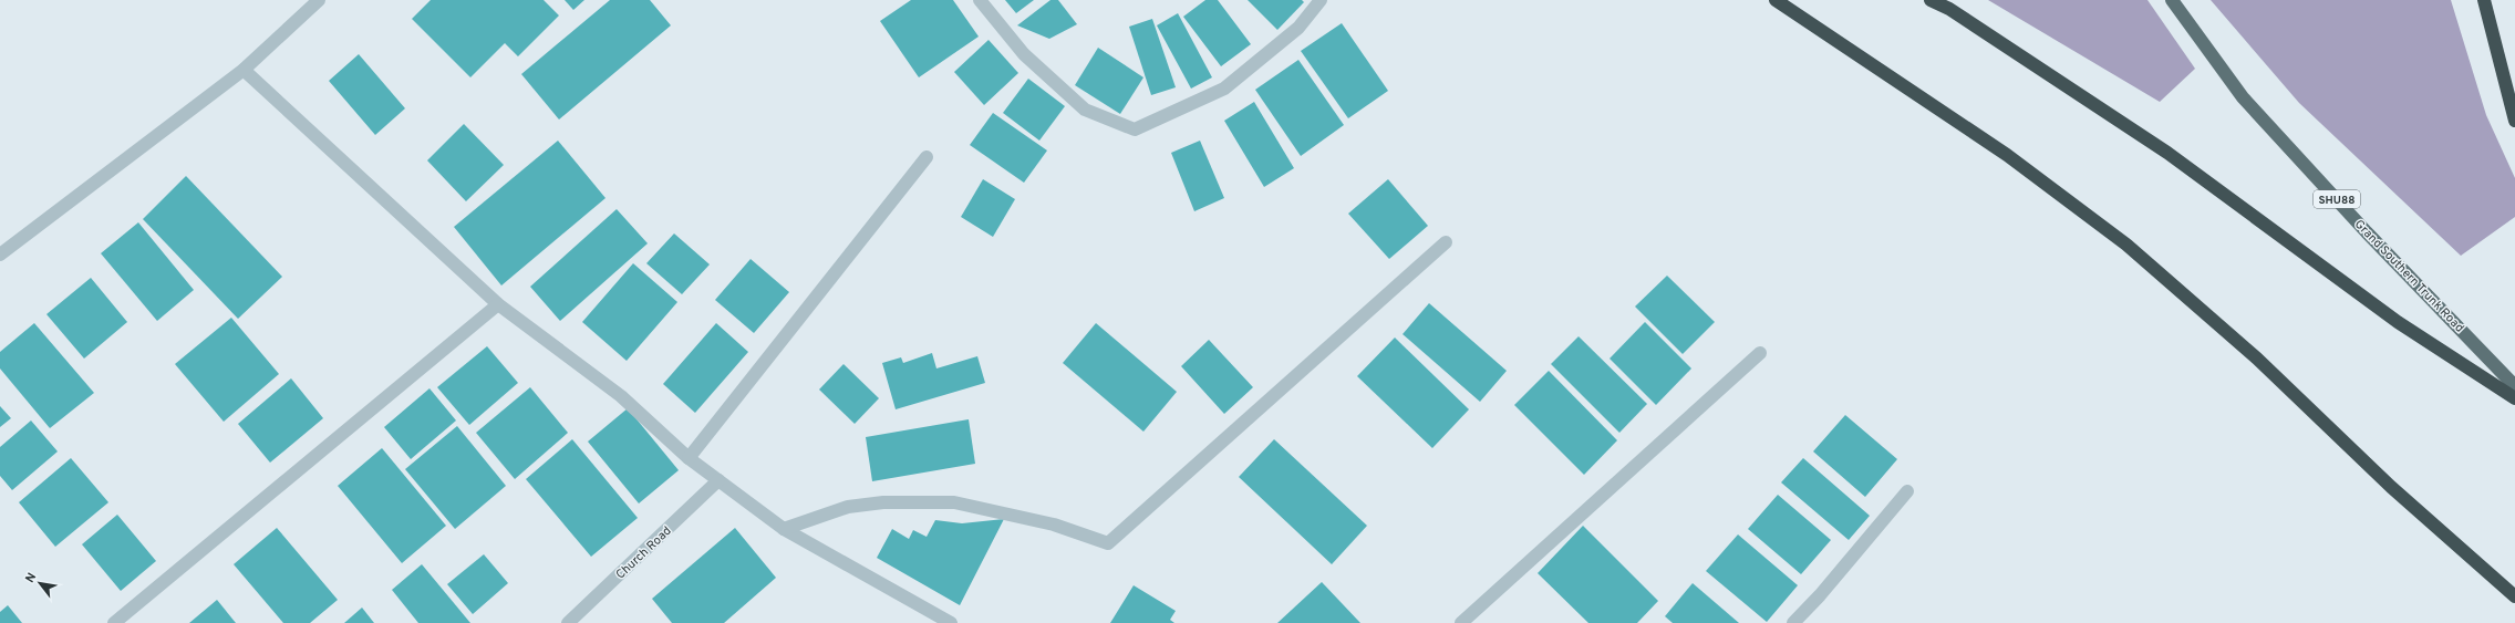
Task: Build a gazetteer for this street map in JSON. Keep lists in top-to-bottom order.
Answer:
{
  "streets": {
    "main road": ["SHU88", "Grand Southern Trunk Road"],
    "street": ["Church Road"]
  },
  "north": "top left"
}
